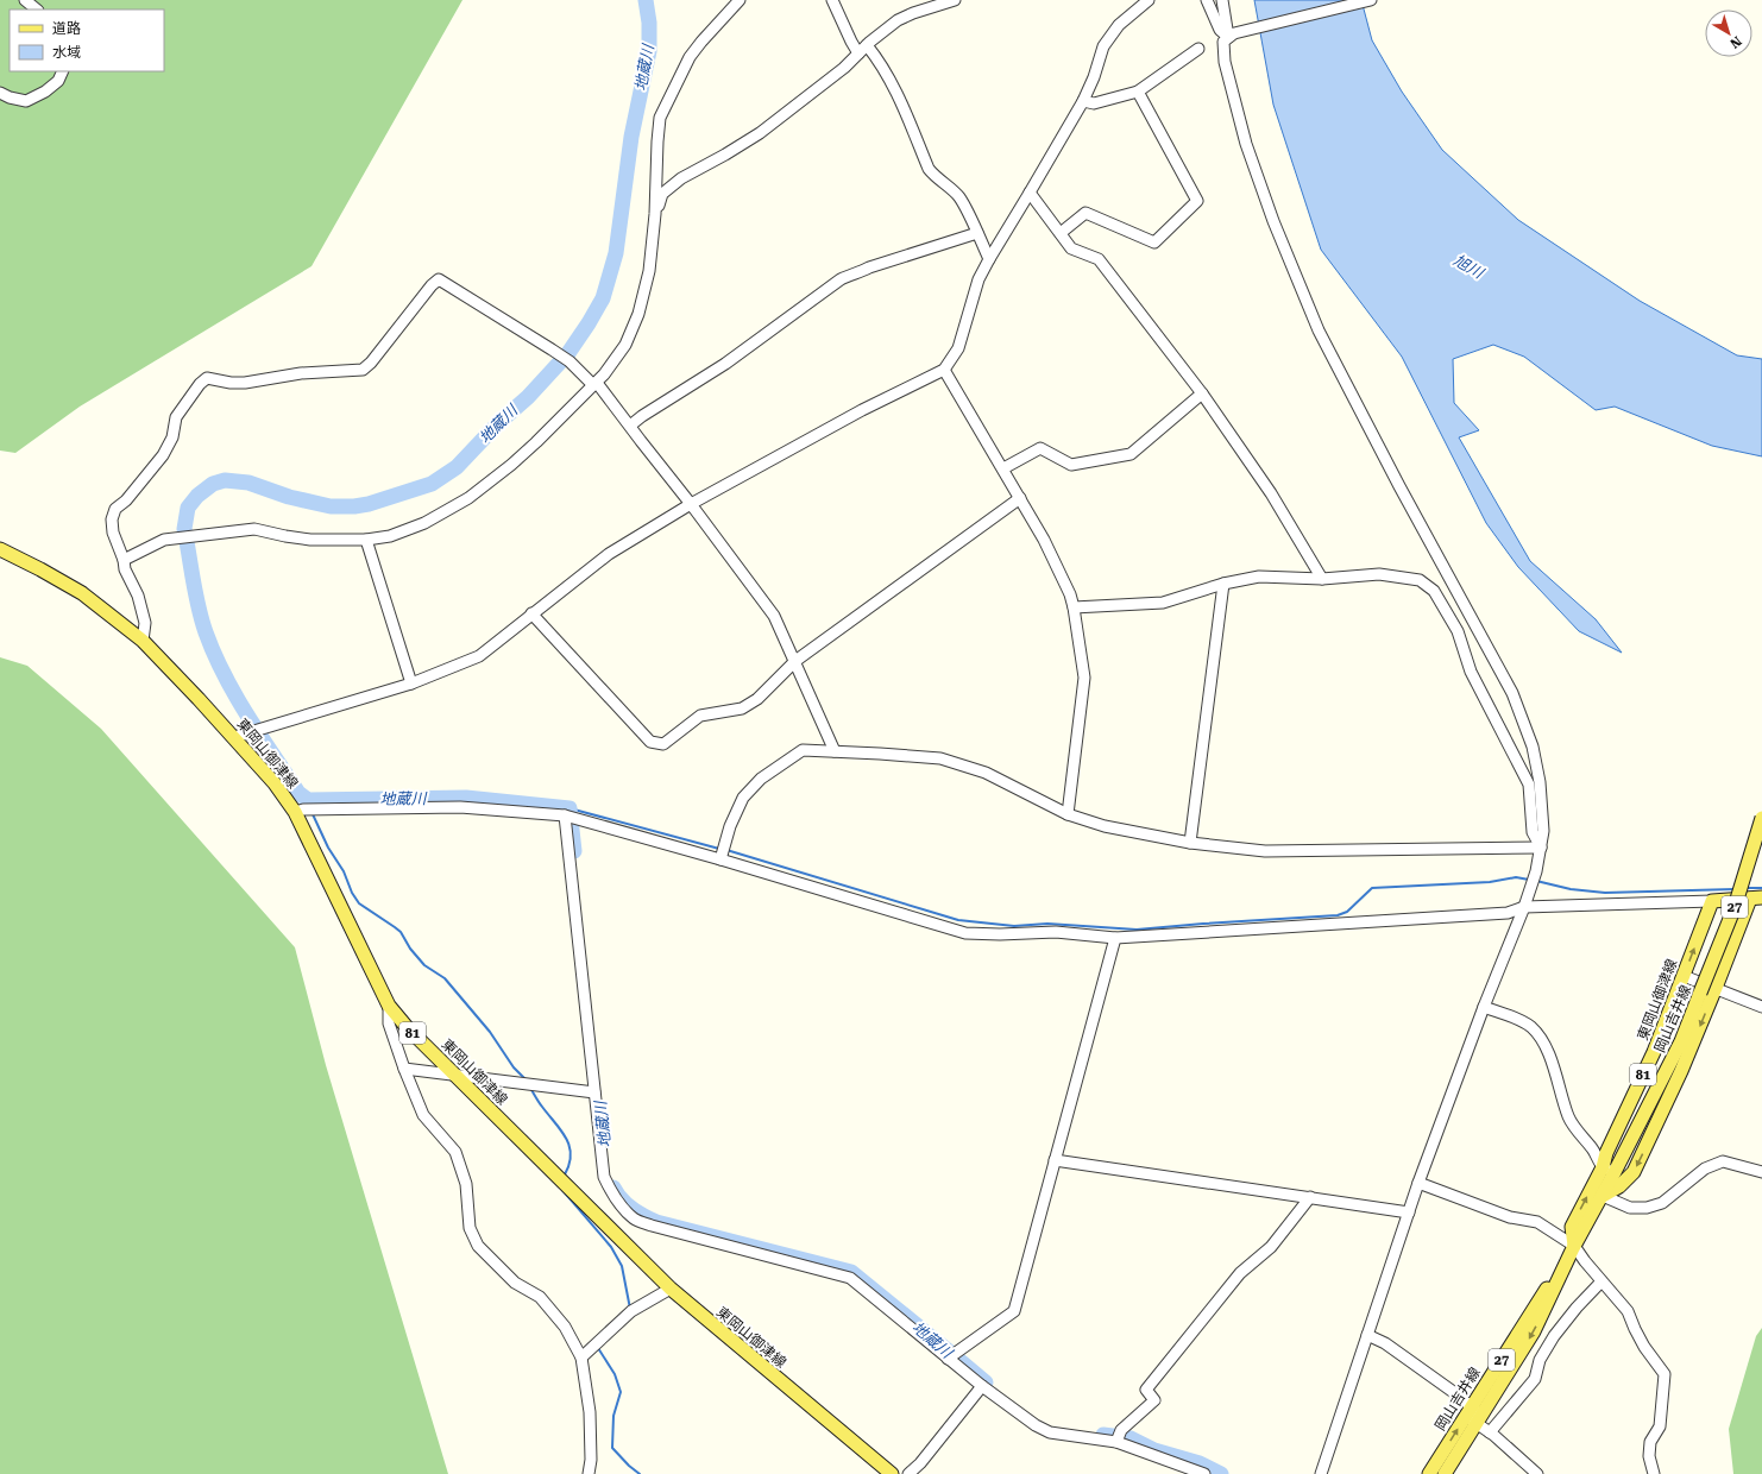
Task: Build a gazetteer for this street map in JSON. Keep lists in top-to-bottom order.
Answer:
{
  "streets": {
    "main road": [
      "東岡山御津線",
      "27",
      "岡山吉井線",
      "81"
    ]
  },
  "crossings": [
    ["東岡山御津線", "岡山吉井線"],
    ["東岡山御津線", "81"],
    ["岡山吉井線", "81"]
  ],
  "water": ["地蔵川", "旭川"],
  "legend": ["道路", "水域"],
  "north": "bottom right"
}
